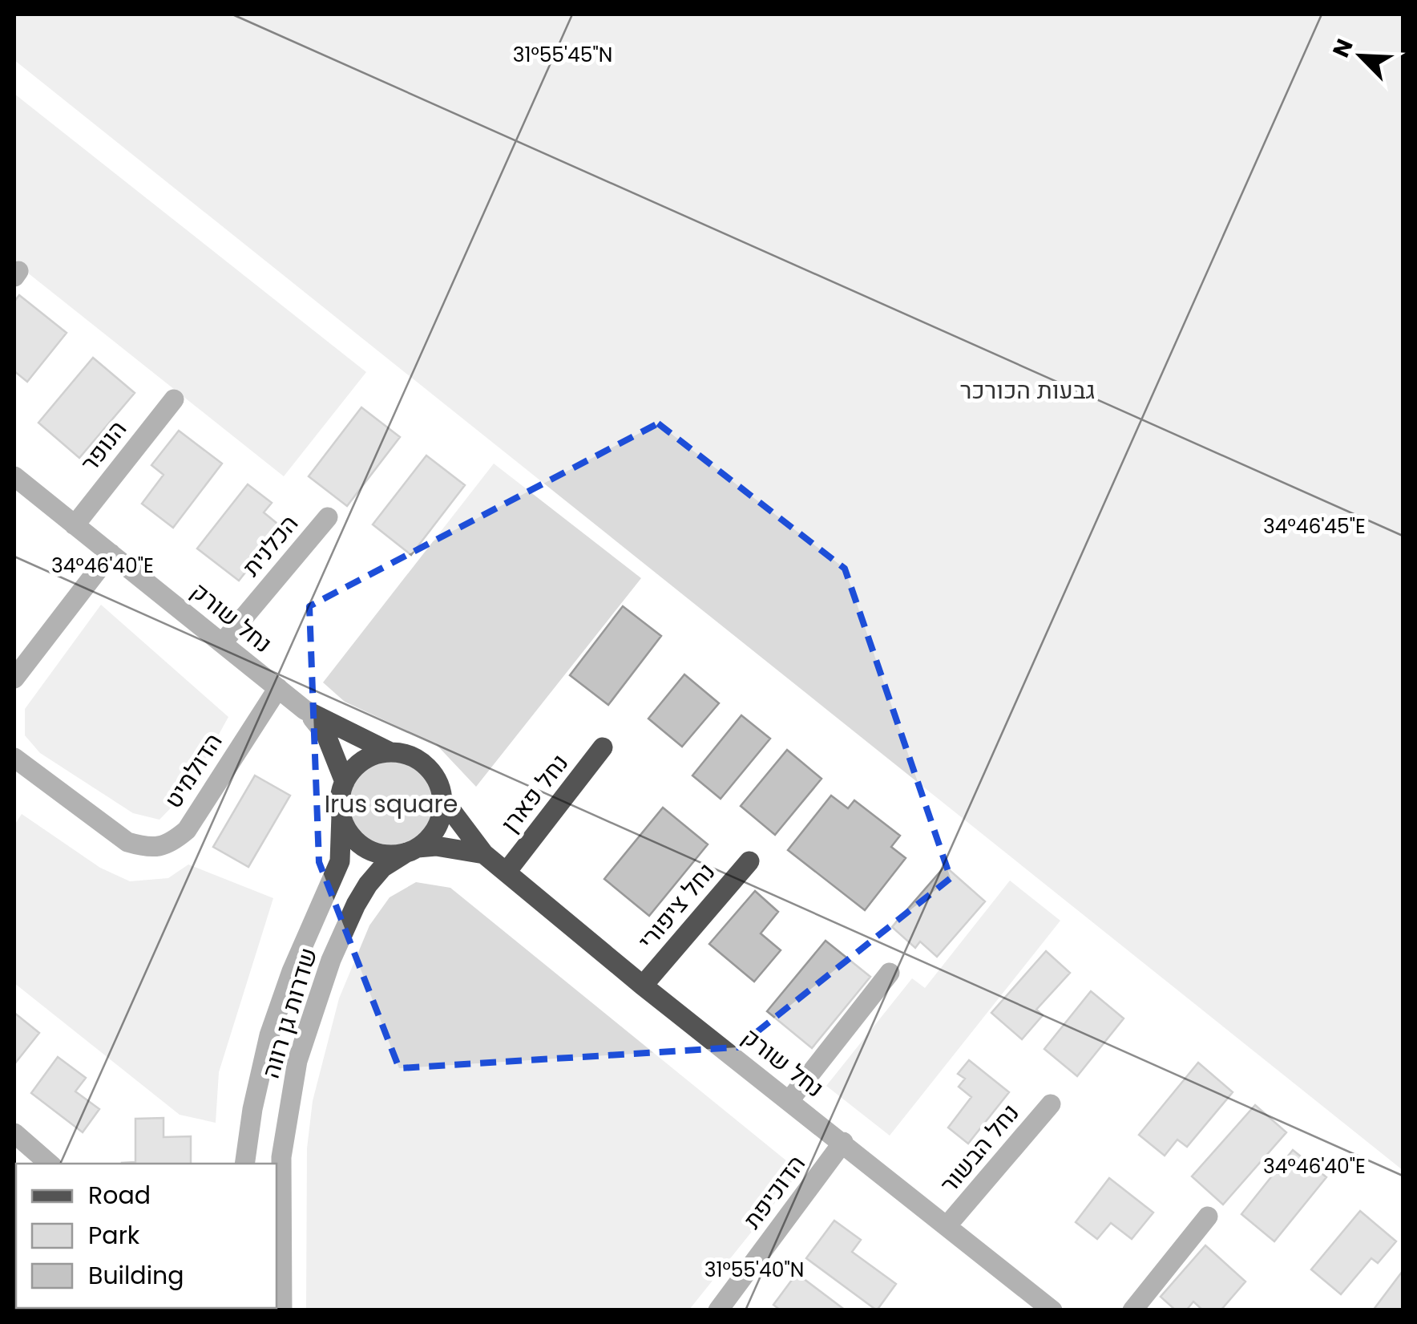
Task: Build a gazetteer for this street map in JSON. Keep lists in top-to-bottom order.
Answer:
{
  "streets": {
    "street": [
      "הנופר",
      "הכלנית",
      "נחל שורק",
      "הדולמיט",
      "נחל פארן",
      "נחל ציפורי",
      "שדרות גן רווה",
      "נחל הבשור",
      "הדוכיפת"
    ]
  },
  "crossings": [
    ["הנופר", "נחל שורק"],
    ["הכלנית", "נחל שורק"],
    ["נחל שורק", "הדולמיט"],
    ["נחל שורק", "נחל פארן"],
    ["נחל שורק", "נחל ציפורי"],
    ["נחל שורק", "שדרות גן רווה"],
    ["נחל שורק", "נחל הבשור"],
    ["נחל שורק", "הדוכיפת"]
  ],
  "parks": ["גבעות הכורכר", "Irus square"],
  "legend": ["Road", "Park", "Building"],
  "north": "top left",
  "coordinates": [
    "31°55'45\"N",
    "34°46'45\"E",
    "34°46'40\"E",
    "31°55'40\"N"
  ]
}
